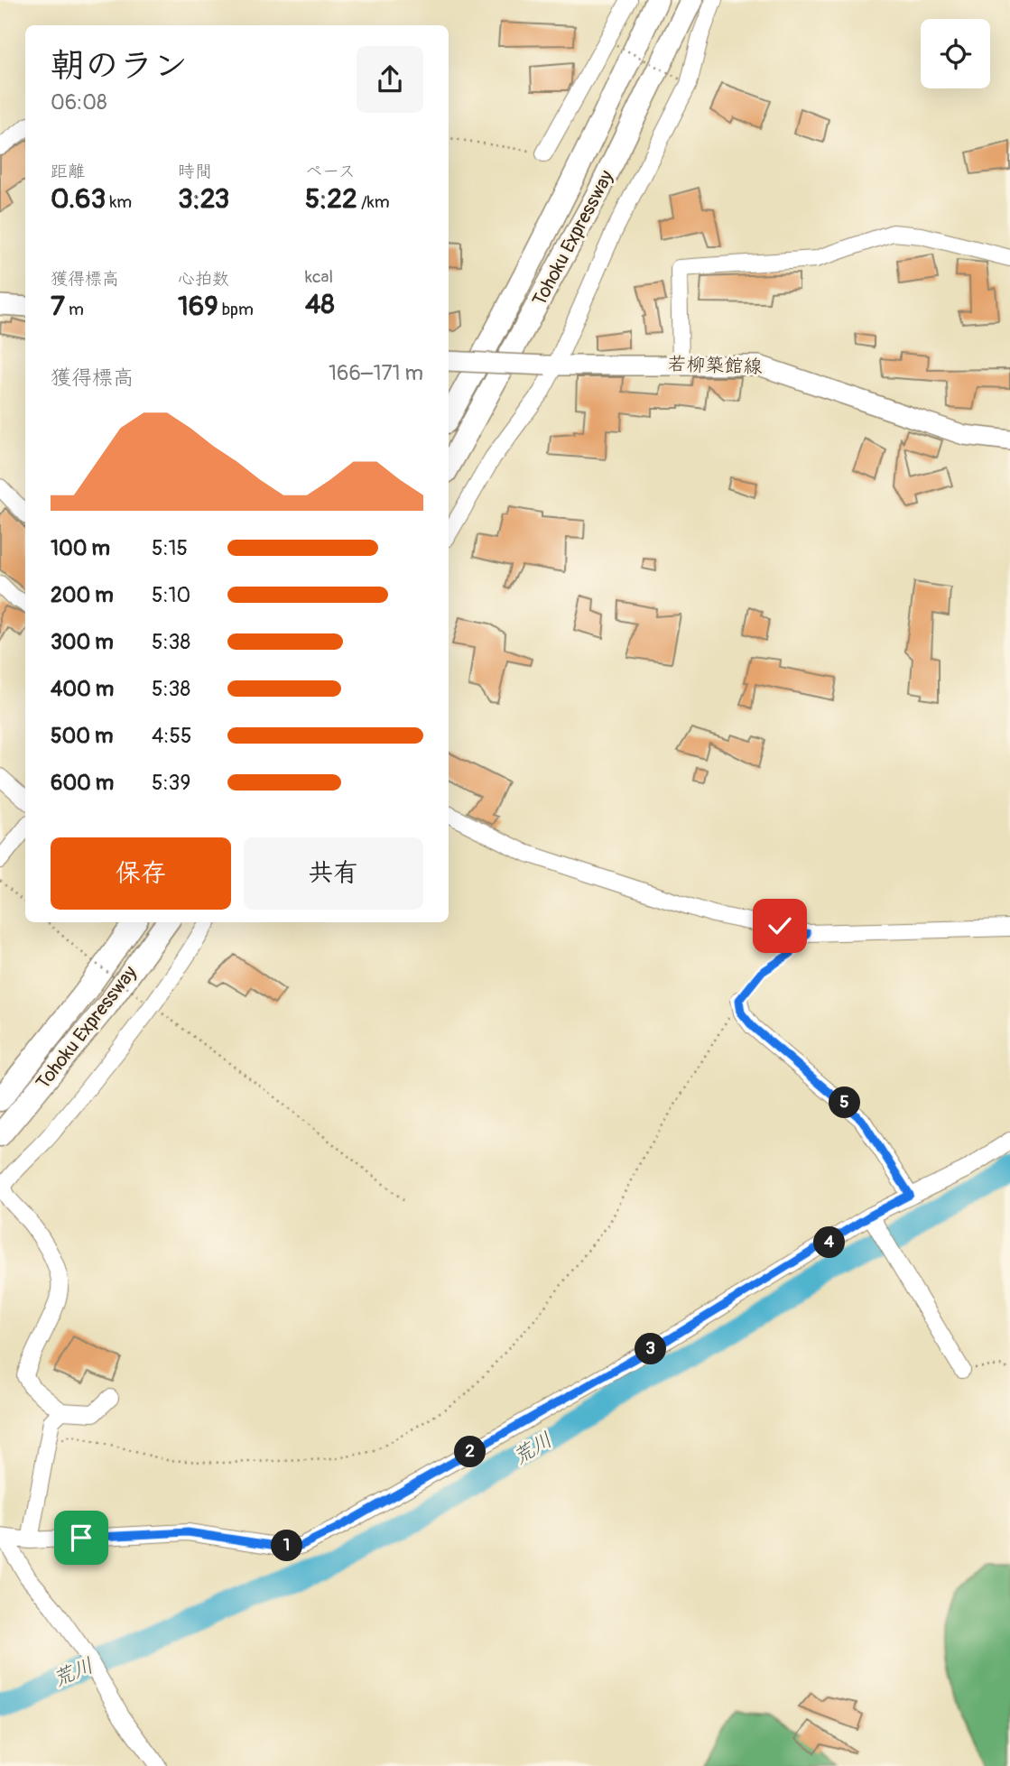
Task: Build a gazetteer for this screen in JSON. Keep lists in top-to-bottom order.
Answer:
{
  "streets": {
    "highway": ["Tohoku Expressway"],
    "main road": ["若柳築館線"]
  },
  "water": ["荒川"],
  "page": {
    "heading": ["朝のラン", "06:08"],
    "stats": [
      ["距離", "0.63 km"],
      ["時間", "3:23"],
      ["ペース", "5:22 /km"],
      ["獲得標高", "7 m"],
      ["心拍数", "169 bpm"],
      ["kcal", "48"]
    ],
    "chart": ["獲得標高", "166–171 m"],
    "list": [
      {
        "name": "100 m",
        "note": "5:15"
      },
      {
        "name": "200 m",
        "note": "5:10"
      },
      {
        "name": "300 m",
        "note": "5:38"
      },
      {
        "name": "400 m",
        "note": "5:38"
      },
      {
        "name": "500 m",
        "note": "4:55"
      },
      {
        "name": "600 m",
        "note": "5:39"
      }
    ],
    "buttons": ["保存", "共有"],
    "pins": [
      "5",
      "4",
      "3",
      "2",
      "1"
    ]
  }
}
